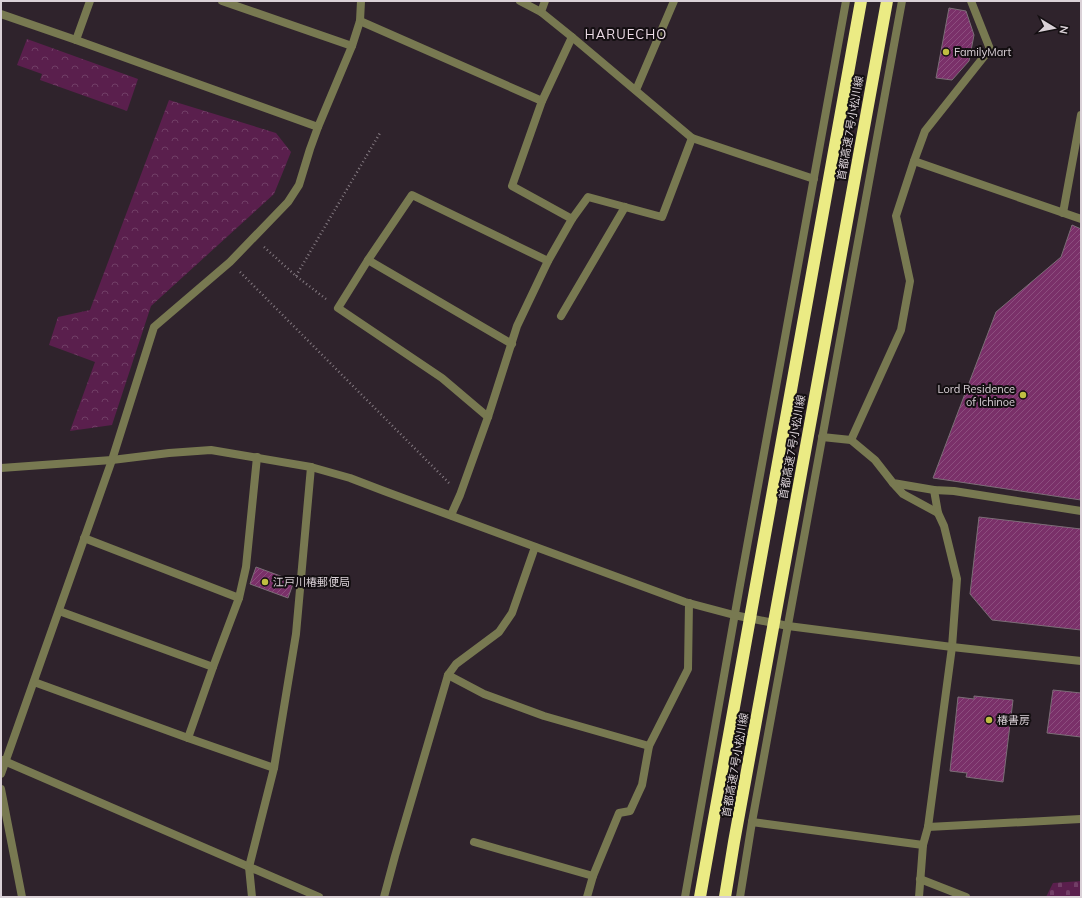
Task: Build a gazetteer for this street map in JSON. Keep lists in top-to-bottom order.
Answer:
{
  "streets": {
    "highway": ["首都高速7号小松川線"]
  },
  "districts": ["HARUECHO"],
  "places": [
    "FamilyMart",
    "Lord Residence of Ichinoe",
    "江戸川椿郵便局",
    "椿書房"
  ],
  "north": "right"
}
